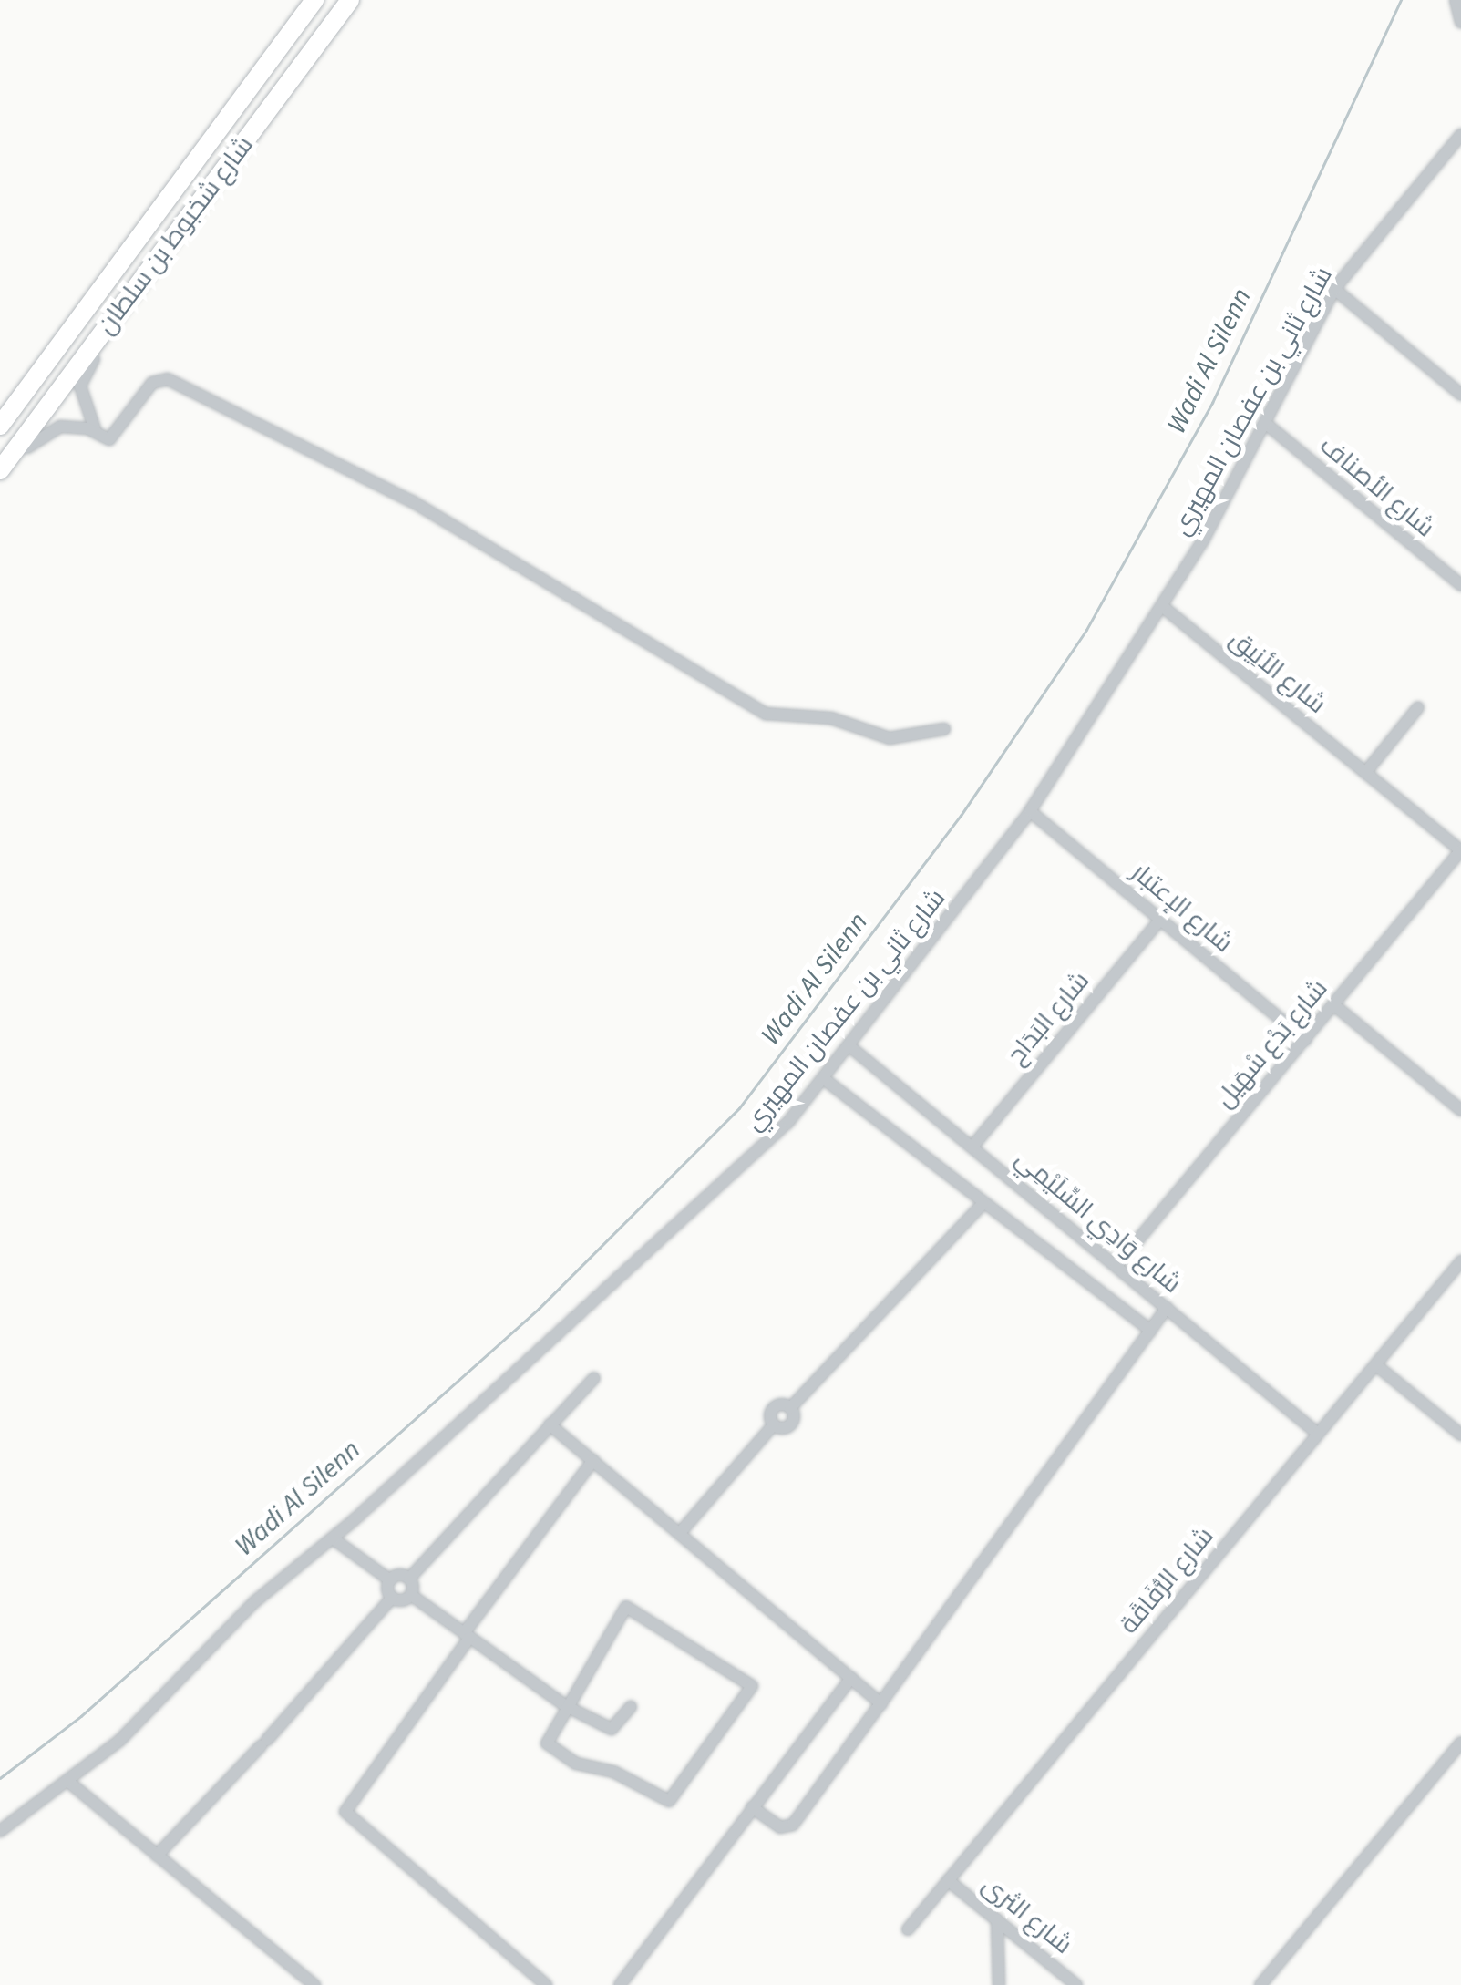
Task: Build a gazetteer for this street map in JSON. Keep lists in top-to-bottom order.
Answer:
{
  "streets": {
    "main road": ["شارع شخبوط بن سلطان"],
    "street": [
      "شارع ثاني بن عفصان المهيري",
      "شارع الأصناف",
      "شارع الأنِيق",
      "شارع الإعتبار",
      "شارع البَدَاح",
      "شارع بَدْع سْهَيل",
      "شارع وَادِي السِّلَيْمِي",
      "شارع الرُّفَاقَة",
      "شارع الثرى"
    ]
  },
  "crossings": [
    ["شارع ثاني بن عفصان المهيري", "شارع الأصناف"],
    ["شارع ثاني بن عفصان المهيري", "شارع الأنِيق"],
    ["شارع ثاني بن عفصان المهيري", "شارع الإعتبار"],
    ["شارع ثاني بن عفصان المهيري", "شارع وَادِي السِّلَيْمِي"],
    ["شارع الأنِيق", "شارع بَدْع سْهَيل"],
    ["شارع الإعتبار", "شارع البَدَاح"],
    ["شارع الإعتبار", "شارع بَدْع سْهَيل"],
    ["شارع البَدَاح", "شارع وَادِي السِّلَيْمِي"],
    ["شارع بَدْع سْهَيل", "شارع وَادِي السِّلَيْمِي"],
    ["شارع وَادِي السِّلَيْمِي", "شارع الرُّفَاقَة"],
    ["شارع الرُّفَاقَة", "شارع الثرى"]
  ],
  "water": ["Wadi Al Silenn"]
}
